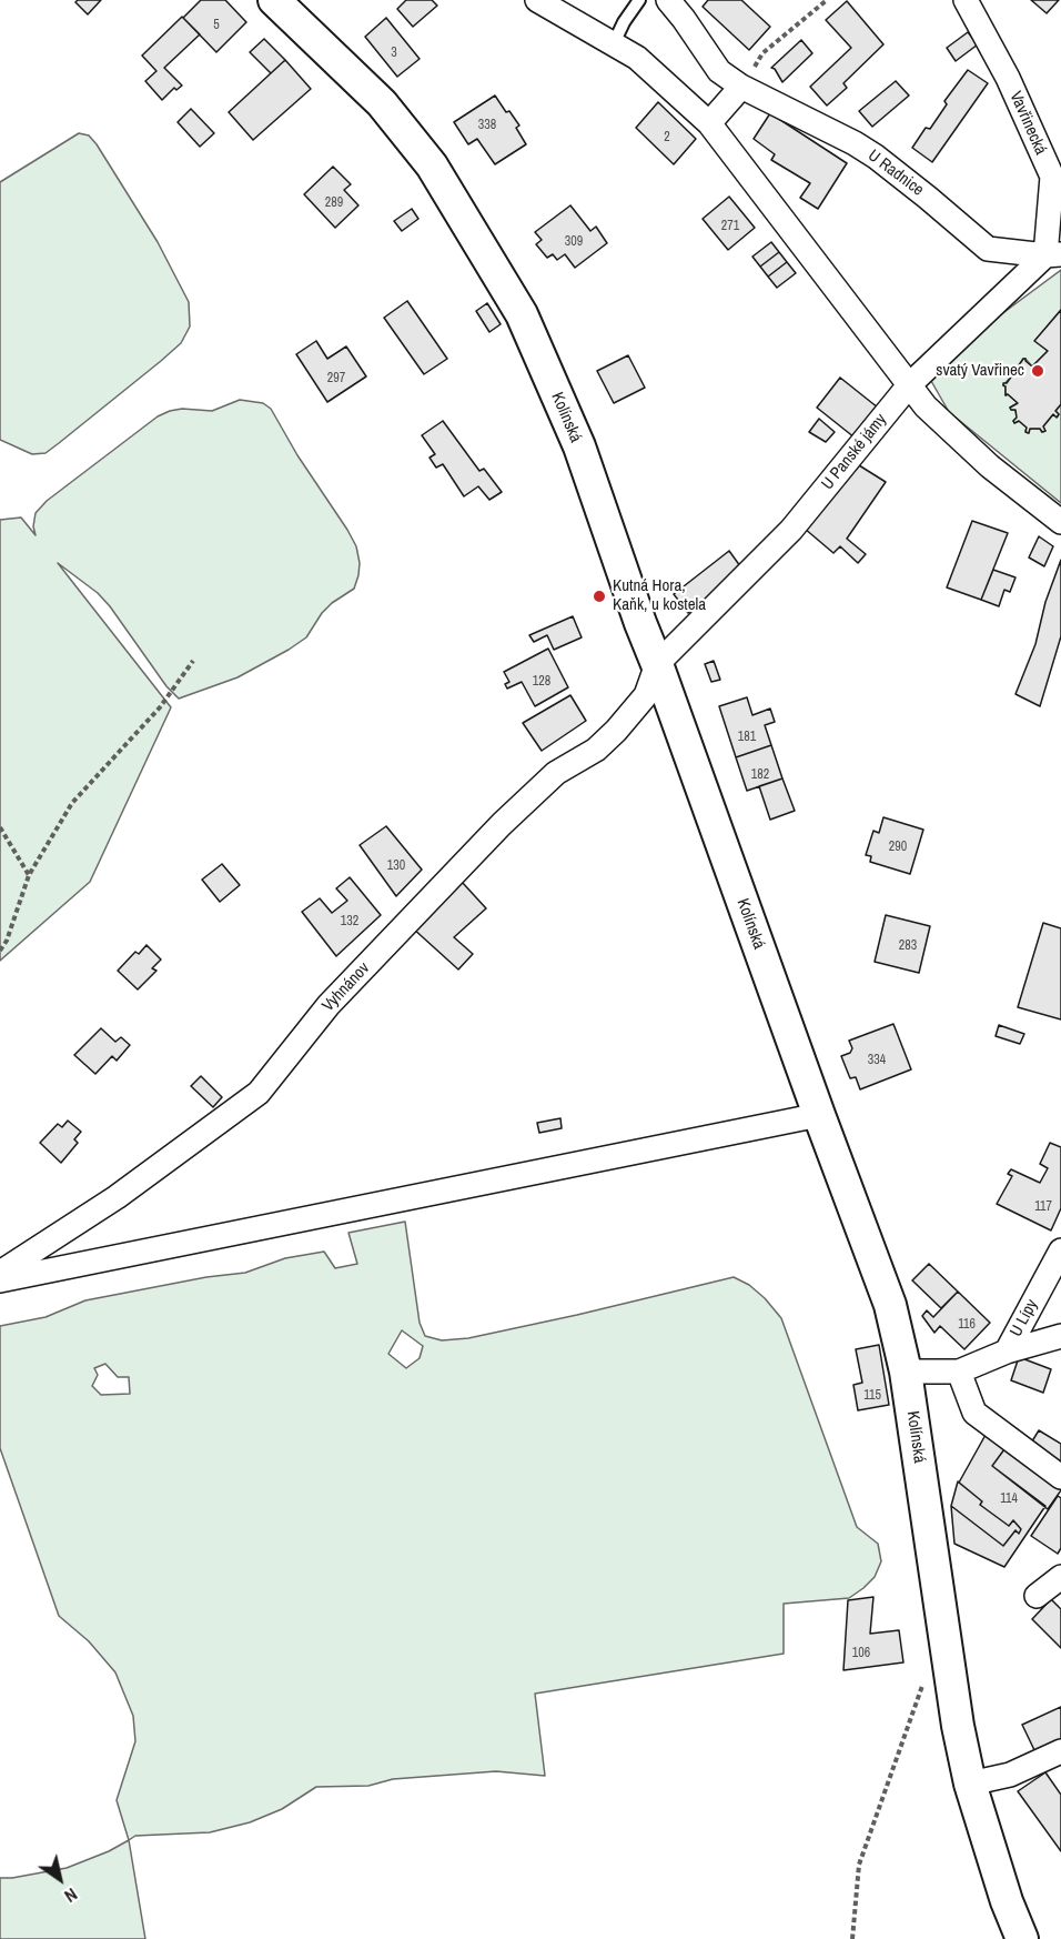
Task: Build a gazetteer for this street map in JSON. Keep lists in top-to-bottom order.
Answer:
{
  "streets": {
    "street": [
      "Vavřinecká",
      "U Radnice",
      "Kolínská",
      "U Panské jámy",
      "Vyhnánov",
      "U Lípy"
    ]
  },
  "crossings": [
    ["Vavřinecká", "U Radnice"],
    ["Vavřinecká", "U Panské jámy"],
    ["U Radnice", "U Panské jámy"],
    ["Kolínská", "U Panské jámy"],
    ["Kolínská", "Vyhnánov"],
    ["Kolínská", "U Lípy"],
    ["U Panské jámy", "Vyhnánov"]
  ],
  "places": ["svatý Vavřinec", "Kutná Hora, Kaňk, u kostela"],
  "house_numbers": [
    "5",
    "3",
    "338",
    "2",
    "289",
    "271",
    "309",
    "297",
    "128",
    "181",
    "182",
    "290",
    "130",
    "132",
    "283",
    "334",
    "117",
    "116",
    "115",
    "114",
    "106"
  ],
  "north": "bottom right"
}
